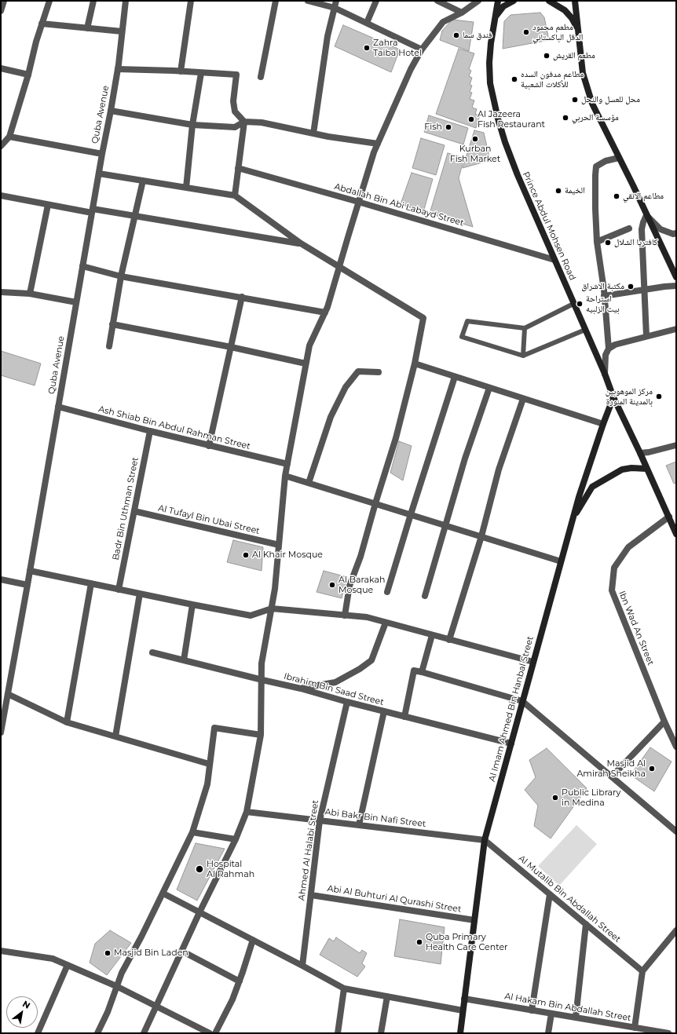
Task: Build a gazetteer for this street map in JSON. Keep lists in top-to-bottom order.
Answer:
{
  "streets": {
    "main road": ["Prince Abdul Mohsen Road", "Al Imam Ahmed Bin Hanbal Street"],
    "street": [
      "Quba Avenue",
      "Abdallah Bin Abi Labayd Street",
      "Ash Shiab Bin Abdul Rahman Street",
      "Badr Bin Uthman Street",
      "Al Tufayl Bin Ubai Street",
      "Ibn Wad An Street",
      "Ibrahim Bin Saad Street",
      "Abi Bakr Bin Nafi Street",
      "Ahmed Al Halabi Street",
      "Abi Al Buhturi Al Qurashi Street",
      "Al Mutalib Bin Abdallah Street",
      "Al Hakam Bin Abdallah Street"
    ]
  },
  "crossings": [
    ["Quba Avenue", "Ash Shiab Bin Abdul Rahman Street"],
    ["Abdallah Bin Abi Labayd Street", "Prince Abdul Mohsen Road"],
    ["Prince Abdul Mohsen Road", "Ibn Wad An Street"],
    ["Prince Abdul Mohsen Road", "Al Imam Ahmed Bin Hanbal Street"],
    ["Ash Shiab Bin Abdul Rahman Street", "Badr Bin Uthman Street"],
    ["Badr Bin Uthman Street", "Al Tufayl Bin Ubai Street"],
    ["Ibrahim Bin Saad Street", "Al Imam Ahmed Bin Hanbal Street"],
    ["Ibrahim Bin Saad Street", "Ahmed Al Halabi Street"],
    ["Al Imam Ahmed Bin Hanbal Street", "Abi Bakr Bin Nafi Street"],
    ["Al Imam Ahmed Bin Hanbal Street", "Abi Al Buhturi Al Qurashi Street"],
    ["Al Imam Ahmed Bin Hanbal Street", "Al Mutalib Bin Abdallah Street"],
    ["Al Imam Ahmed Bin Hanbal Street", "Al Hakam Bin Abdallah Street"],
    ["Abi Bakr Bin Nafi Street", "Ahmed Al Halabi Street"],
    ["Abi Bakr Bin Nafi Street", "Al Mutalib Bin Abdallah Street"],
    ["Ahmed Al Halabi Street", "Abi Al Buhturi Al Qurashi Street"]
  ],
  "places": [
    "مطعم محمود الدقل الباكستاني",
    "فندق سما",
    "Zahra Taiba Hotel",
    "مطعم القريش",
    "مطاعم مدفون السده للأكلات الشعبية",
    "محل للعسل والنحل",
    "مؤسسة الحربي",
    "Al Jazeera Fish Restaurant",
    "Fish",
    "Kurban Fish Market",
    "الخيمة",
    "مطاعم الانقي",
    "كافتريا الشلال",
    "مكتبة الاشراق",
    "استراحة بيت الزلبيه",
    "مركز الموهوبين بالمدينة المنورة",
    "Al Khair Mosque",
    "Al Barakah Mosque",
    "Masjid Al Amirah Sheikha",
    "Public Library in Medina",
    "Hospital Al Rahmah",
    "Quba Primary Health Care Center",
    "Masjid Bin Laden"
  ],
  "north": "top right"
}
